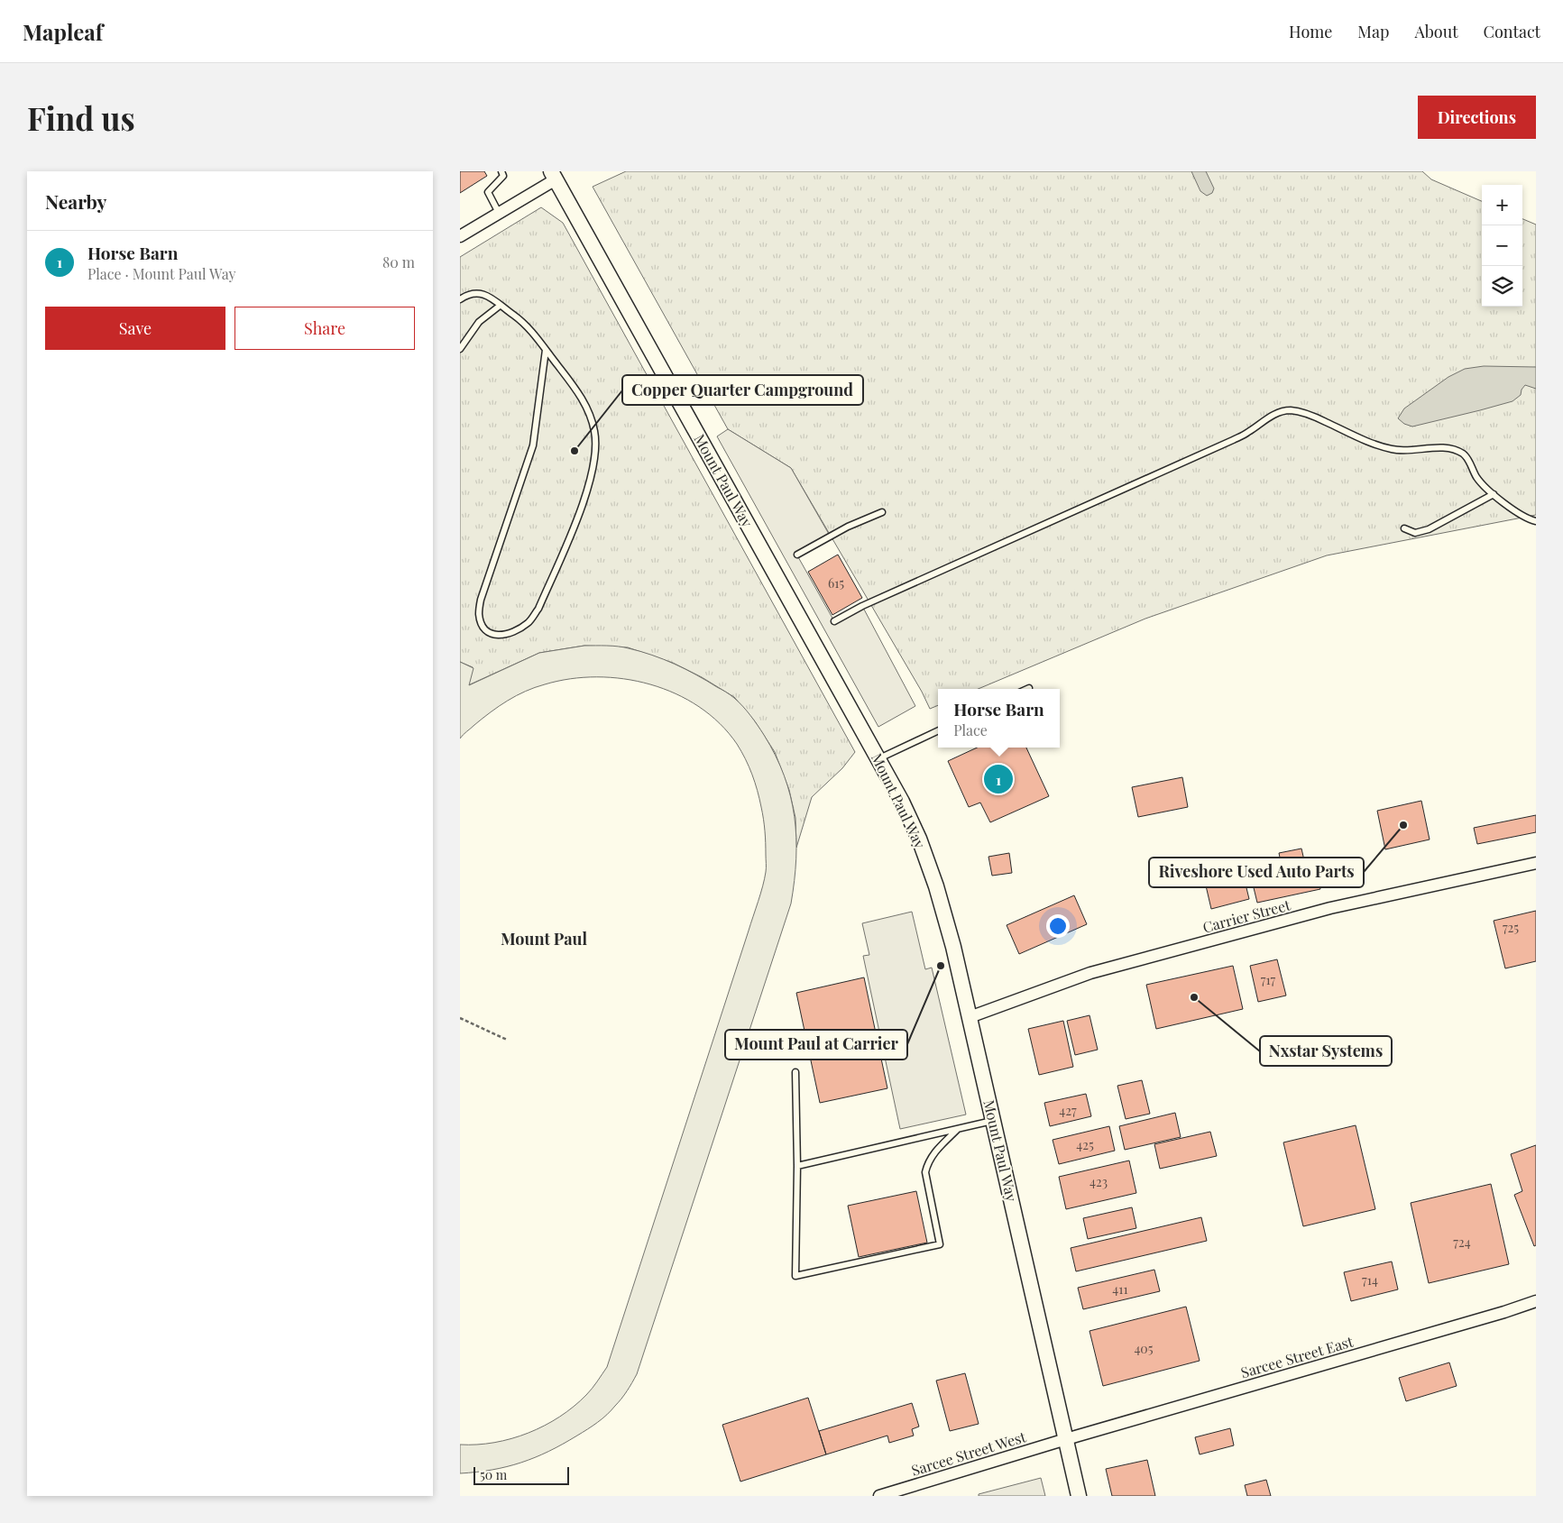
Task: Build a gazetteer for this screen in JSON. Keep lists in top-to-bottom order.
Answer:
{
  "streets": {
    "street": [
      "Mount Paul Way",
      "Carrier Street",
      "Sarcee Street East",
      "Sarcee Street West"
    ]
  },
  "crossings": [
    ["Mount Paul Way", "Carrier Street"],
    ["Mount Paul Way", "Sarcee Street East"],
    ["Mount Paul Way", "Sarcee Street West"],
    ["Sarcee Street East", "Sarcee Street West"]
  ],
  "districts": ["Mount Paul"],
  "places": [
    "Copper Quarter Campground",
    "Riveshore Used Auto Parts",
    "Mount Paul at Carrier",
    "Nxstar Systems"
  ],
  "house_numbers": [
    "615",
    "725",
    "717",
    "427",
    "425",
    "423",
    "724",
    "714",
    "411",
    "405"
  ],
  "scale_bar": "50 m",
  "page": {
    "header": "Mapleaf",
    "nav": [
      "Home",
      "Map",
      "About",
      "Contact"
    ],
    "buttons": [
      "Directions",
      ["Save", "Share"]
    ],
    "title": "Find us",
    "heading": "Nearby",
    "map_buttons": ["+", "−"],
    "list": [
      {
        "mark": "1",
        "name": "Horse Barn",
        "note": "Place · Mount Paul Way",
        "value": "80 m"
      }
    ],
    "popup": ["Horse Barn", "Place"],
    "pins": "1",
    "scale": "50 m"
  }
}
